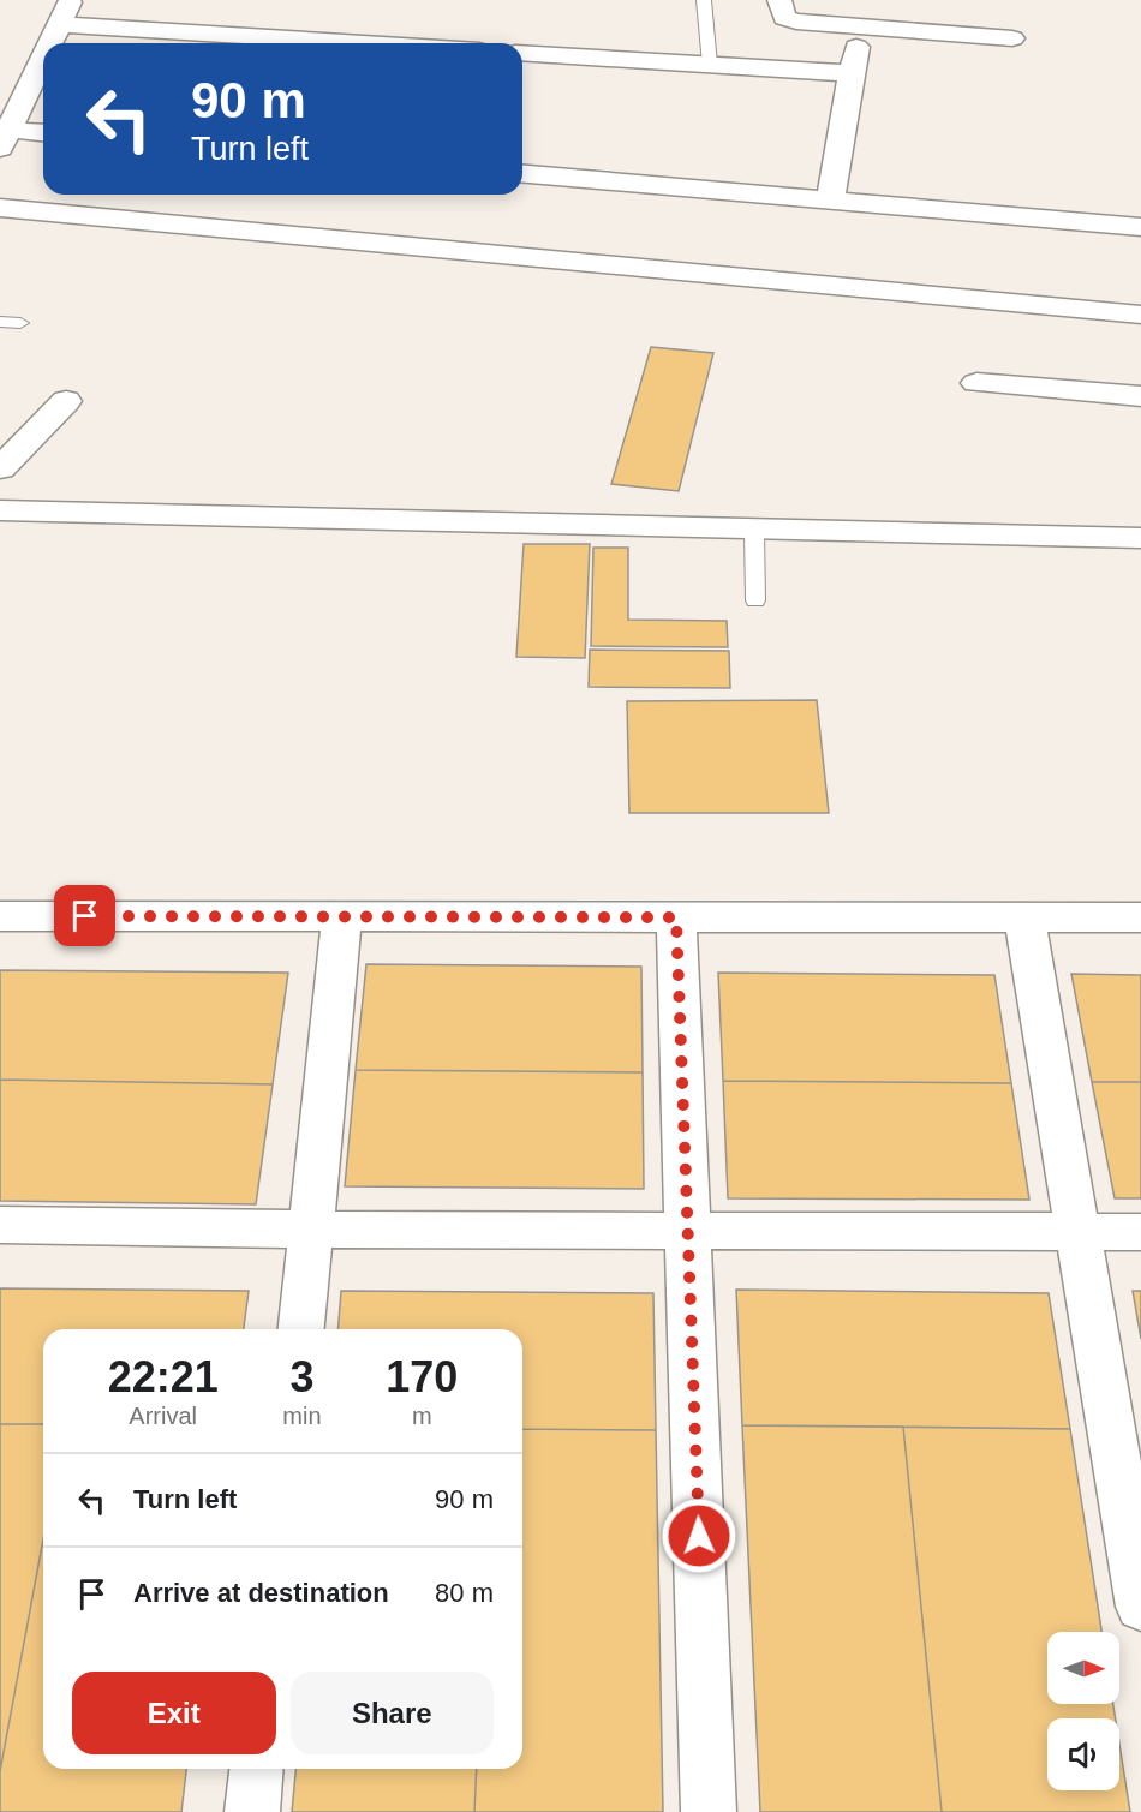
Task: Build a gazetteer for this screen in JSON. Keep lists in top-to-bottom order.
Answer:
{
  "north": "right",
  "page": {
    "turn": ["90 m", "Turn left"],
    "eta": [
      "22:21",
      "Arrival",
      "3",
      "min",
      "170",
      "m"
    ],
    "list": [
      {
        "name": "Turn left",
        "value": "90 m"
      },
      {
        "name": "Arrive at destination",
        "value": "80 m"
      }
    ],
    "buttons": ["Exit", "Share"]
  }
}
